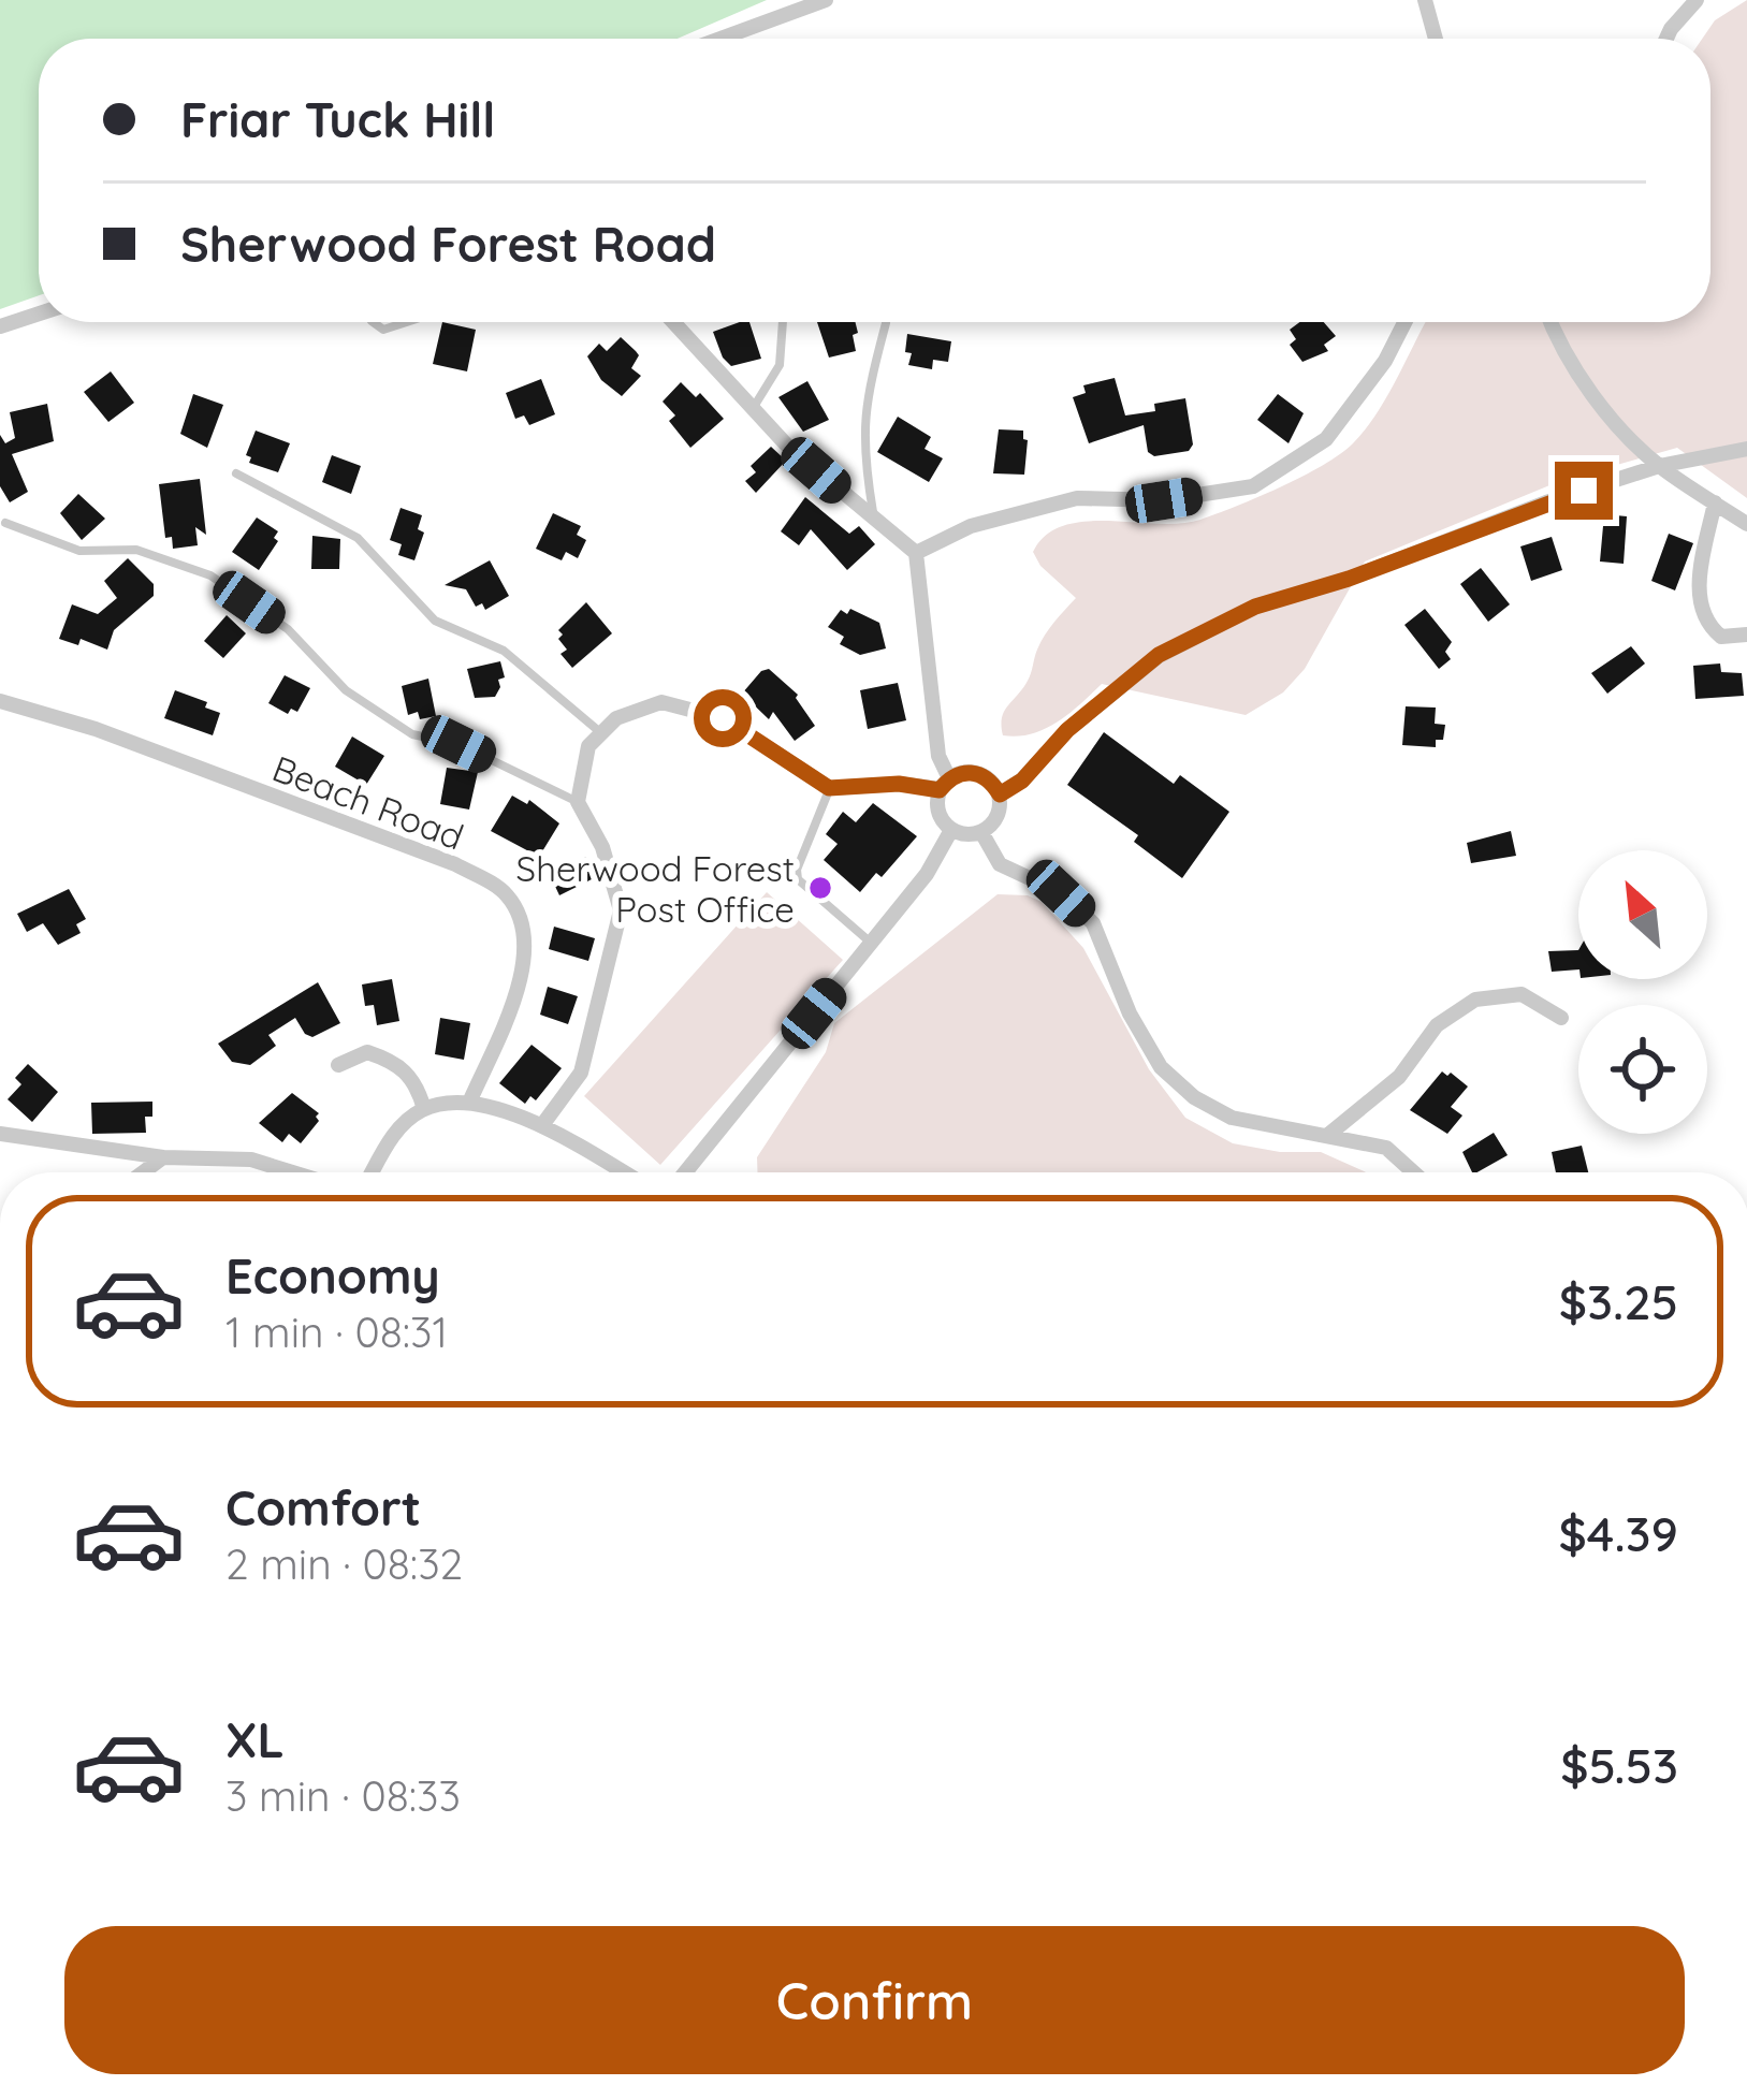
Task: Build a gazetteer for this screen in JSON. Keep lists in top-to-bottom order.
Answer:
{
  "streets": {
    "street": ["Beach Road"]
  },
  "places": ["Sherwood Forest Post Office"],
  "north": "top left",
  "page": {
    "banner": ["Friar Tuck Hill", "Sherwood Forest Road"],
    "list": [
      {
        "name": "Economy",
        "note": "1 min · 08:31",
        "value": "$3.25"
      },
      {
        "name": "Comfort",
        "note": "2 min · 08:32",
        "value": "$4.39"
      },
      {
        "name": "XL",
        "note": "3 min · 08:33",
        "value": "$5.53"
      }
    ],
    "buttons": "Confirm"
  }
}
